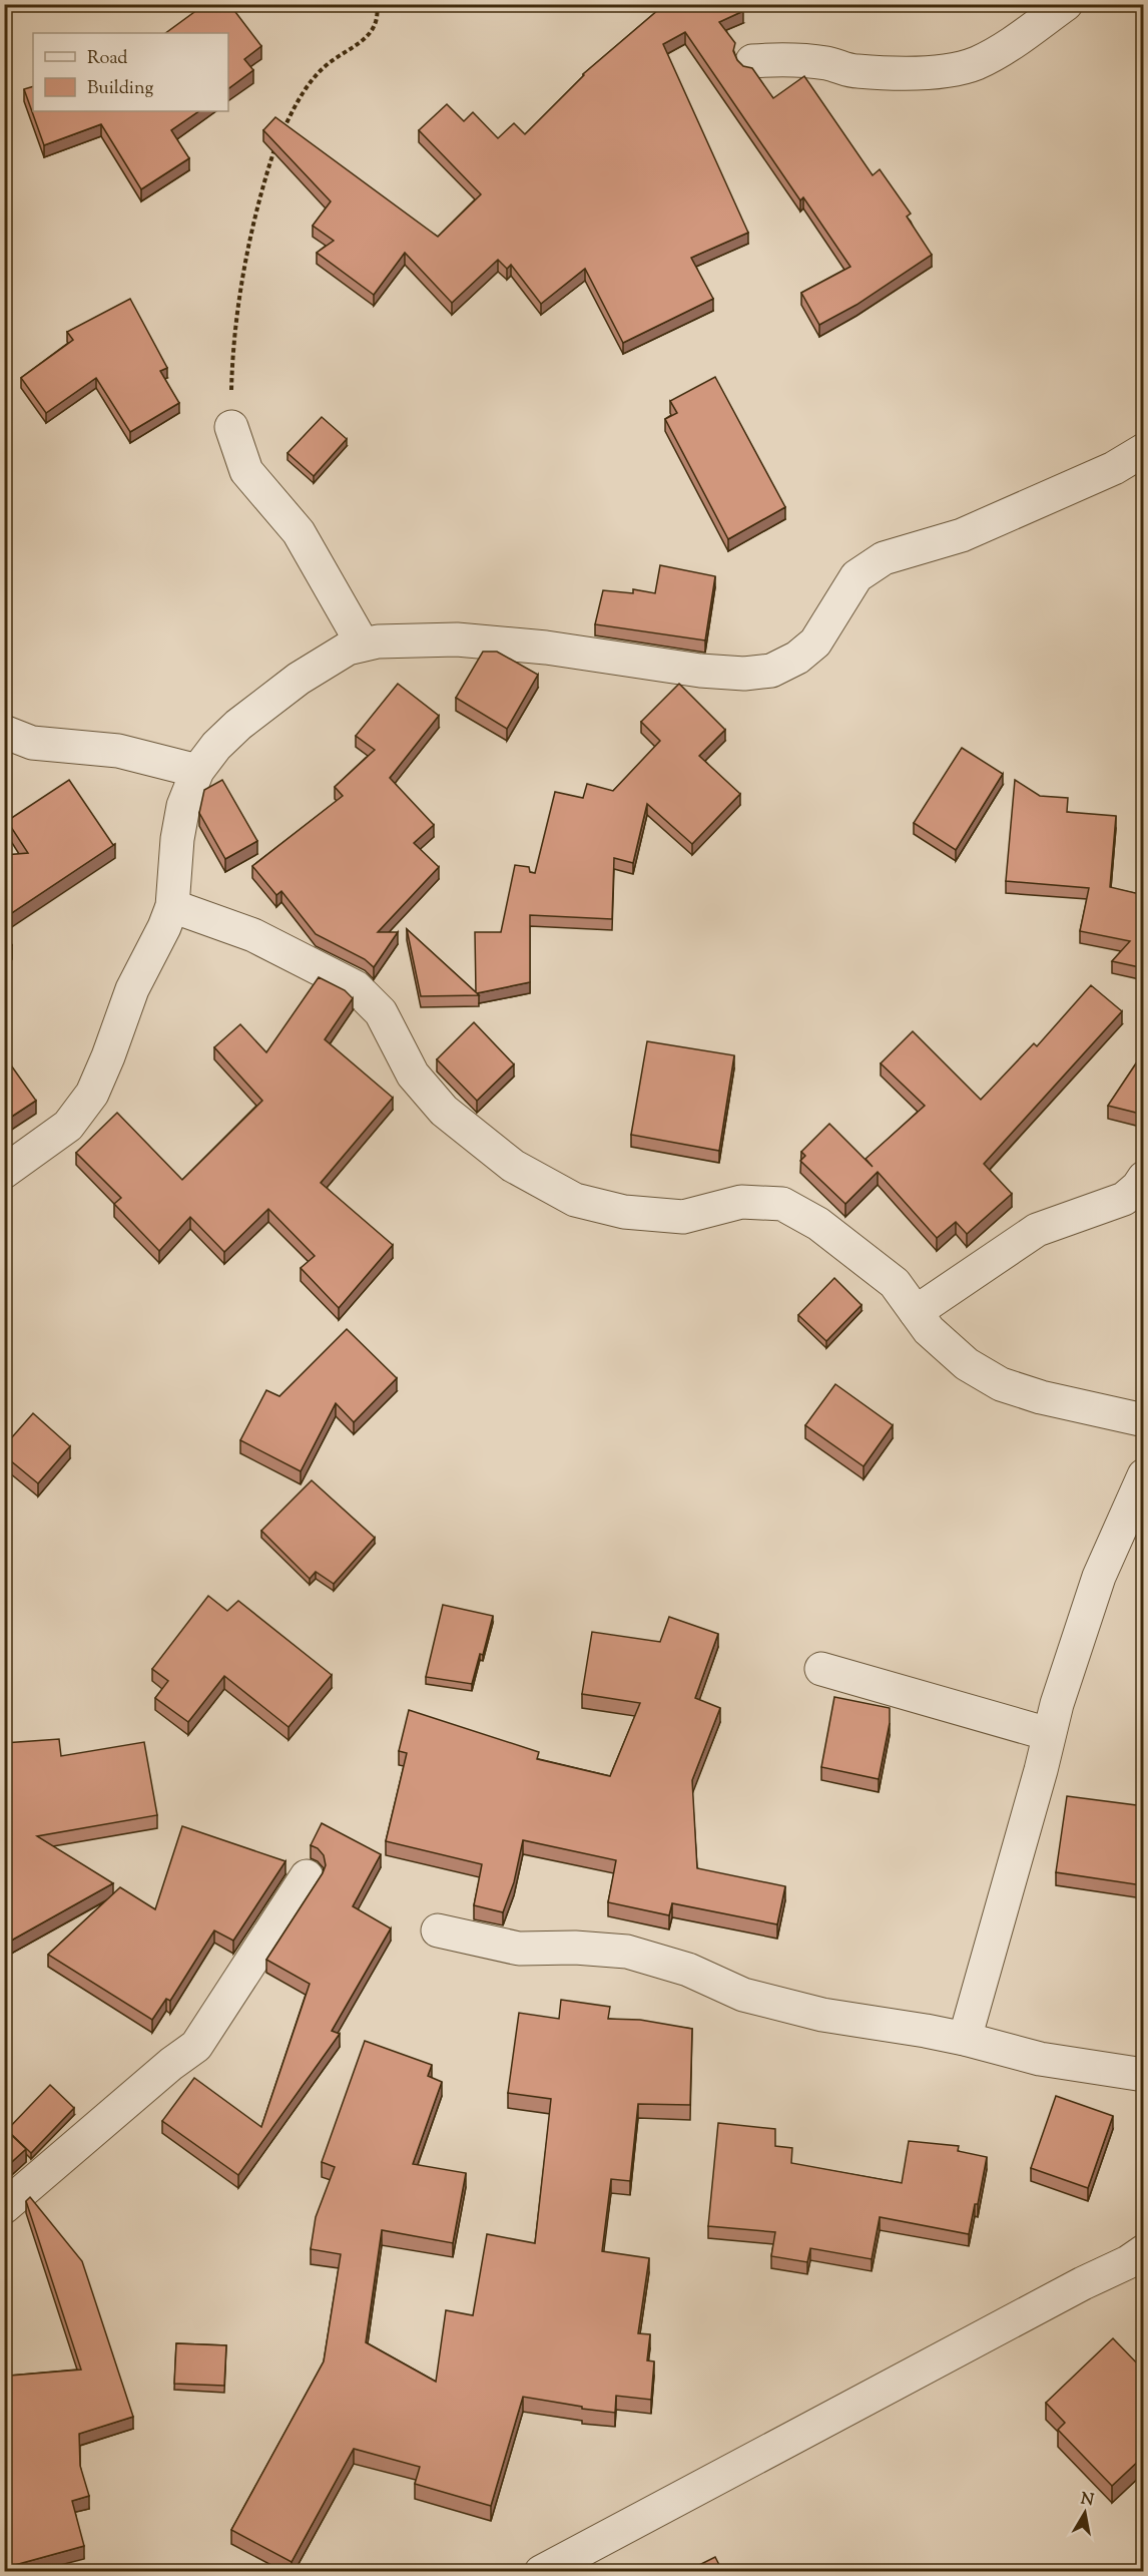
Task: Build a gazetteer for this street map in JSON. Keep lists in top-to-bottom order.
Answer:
{
  "legend": ["Road", "Building"],
  "north": "top"
}
